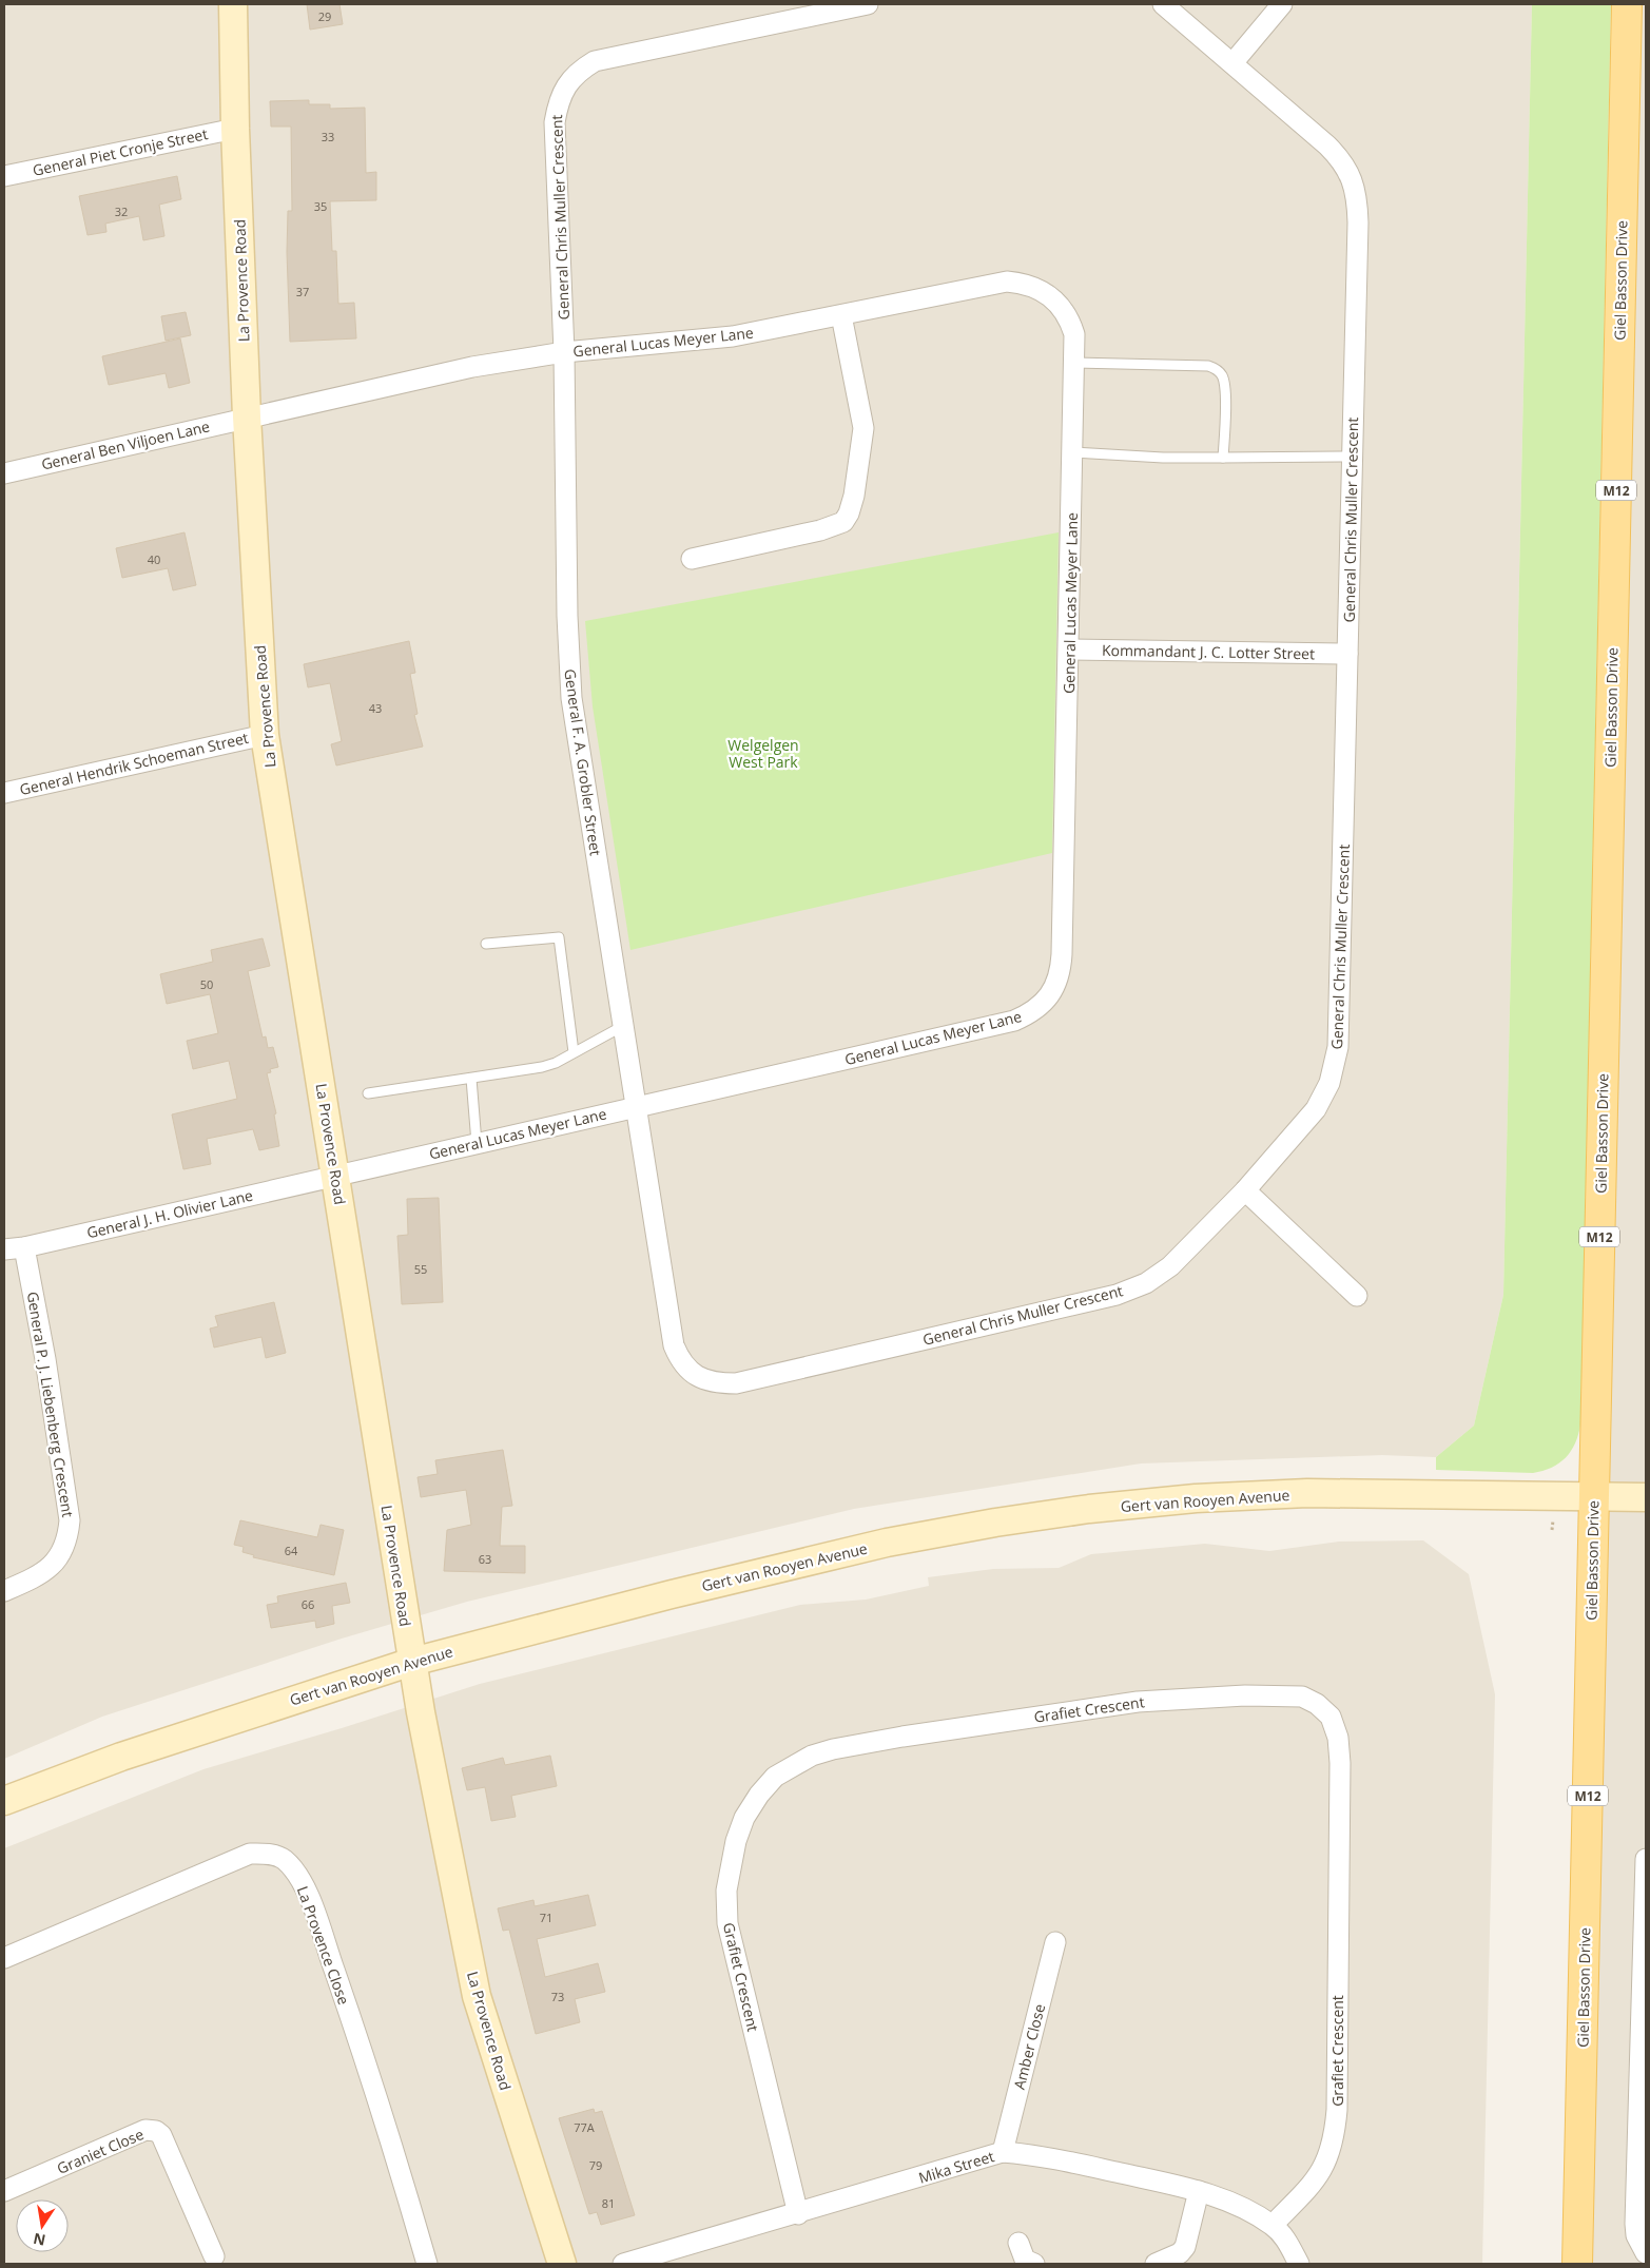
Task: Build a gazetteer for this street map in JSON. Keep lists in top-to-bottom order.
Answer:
{
  "streets": {
    "main road": ["Giel Basson Drive", "M12"],
    "street": [
      "General Piet Cronje Street",
      "General Chris Muller Crescent",
      "La Provence Road",
      "General Lucas Meyer Lane",
      "General Ben Viljoen Lane",
      "Kommandant J. C. Lotter Street",
      "General F. A. Grobler Street",
      "General Hendrik Schoeman Street",
      "General J. H. Olivier Lane",
      "General P. J. Liebenberg Crescent",
      "Gert van Rooyen Avenue",
      "Grafiet Crescent",
      "La Provence Close",
      "Amber Close",
      "Graniet Close",
      "Mika Street"
    ]
  },
  "crossings": [
    ["General Piet Cronje Street", "La Provence Road"],
    ["General Chris Muller Crescent", "General Lucas Meyer Lane"],
    ["General Chris Muller Crescent", "Kommandant J. C. Lotter Street"],
    ["General Chris Muller Crescent", "General F. A. Grobler Street"],
    ["La Provence Road", "General Lucas Meyer Lane"],
    ["La Provence Road", "General Ben Viljoen Lane"],
    ["La Provence Road", "General Hendrik Schoeman Street"],
    ["La Provence Road", "General J. H. Olivier Lane"],
    ["La Provence Road", "Gert van Rooyen Avenue"],
    ["Giel Basson Drive", "Gert van Rooyen Avenue"],
    ["General Lucas Meyer Lane", "General Ben Viljoen Lane"],
    ["General Lucas Meyer Lane", "Kommandant J. C. Lotter Street"],
    ["General Lucas Meyer Lane", "General F. A. Grobler Street"],
    ["General Lucas Meyer Lane", "General J. H. Olivier Lane"],
    ["General J. H. Olivier Lane", "General P. J. Liebenberg Crescent"],
    ["Grafiet Crescent", "Mika Street"],
    ["Amber Close", "Mika Street"]
  ],
  "parks": ["Welgelgen West Park"],
  "house_numbers": [
    "29",
    "33",
    "35",
    "32",
    "37",
    "40",
    "43",
    "50",
    "55",
    "64",
    "63",
    "66",
    "71",
    "73",
    "77A",
    "79",
    "81"
  ],
  "north": "bottom"
}
